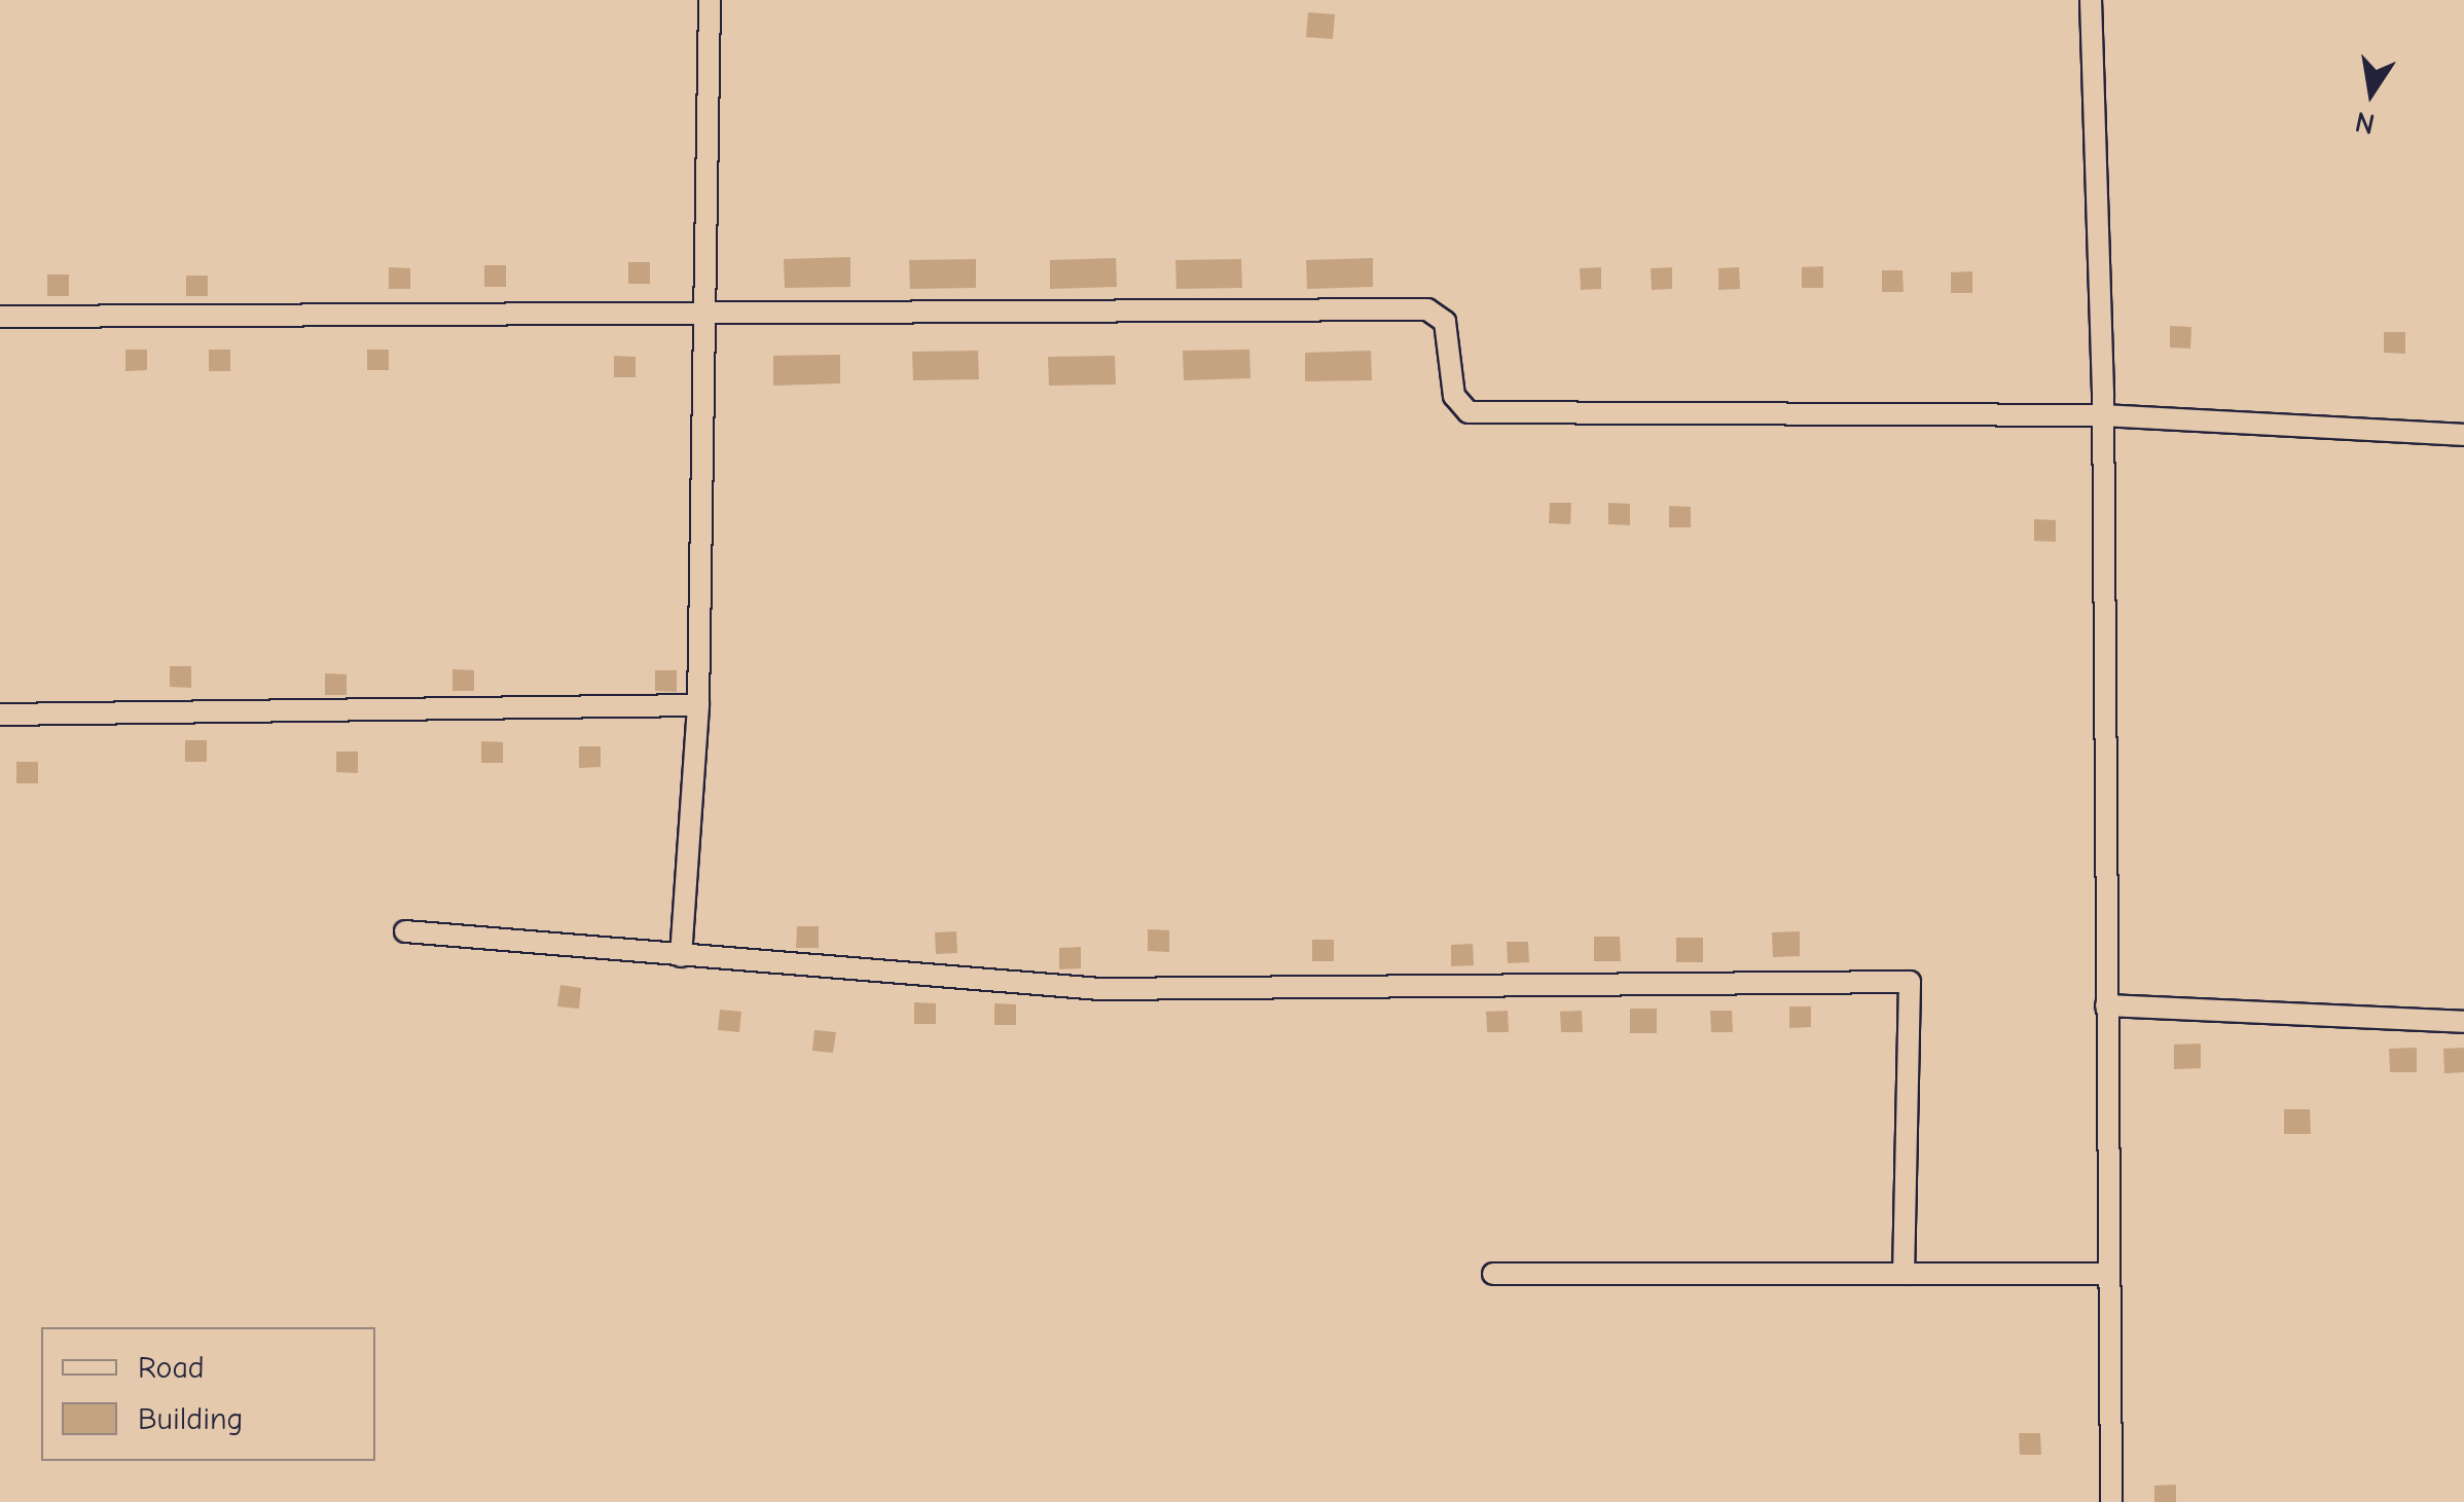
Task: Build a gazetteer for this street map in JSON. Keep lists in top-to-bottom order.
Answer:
{
  "legend": ["Road", "Building"],
  "north": "bottom"
}
